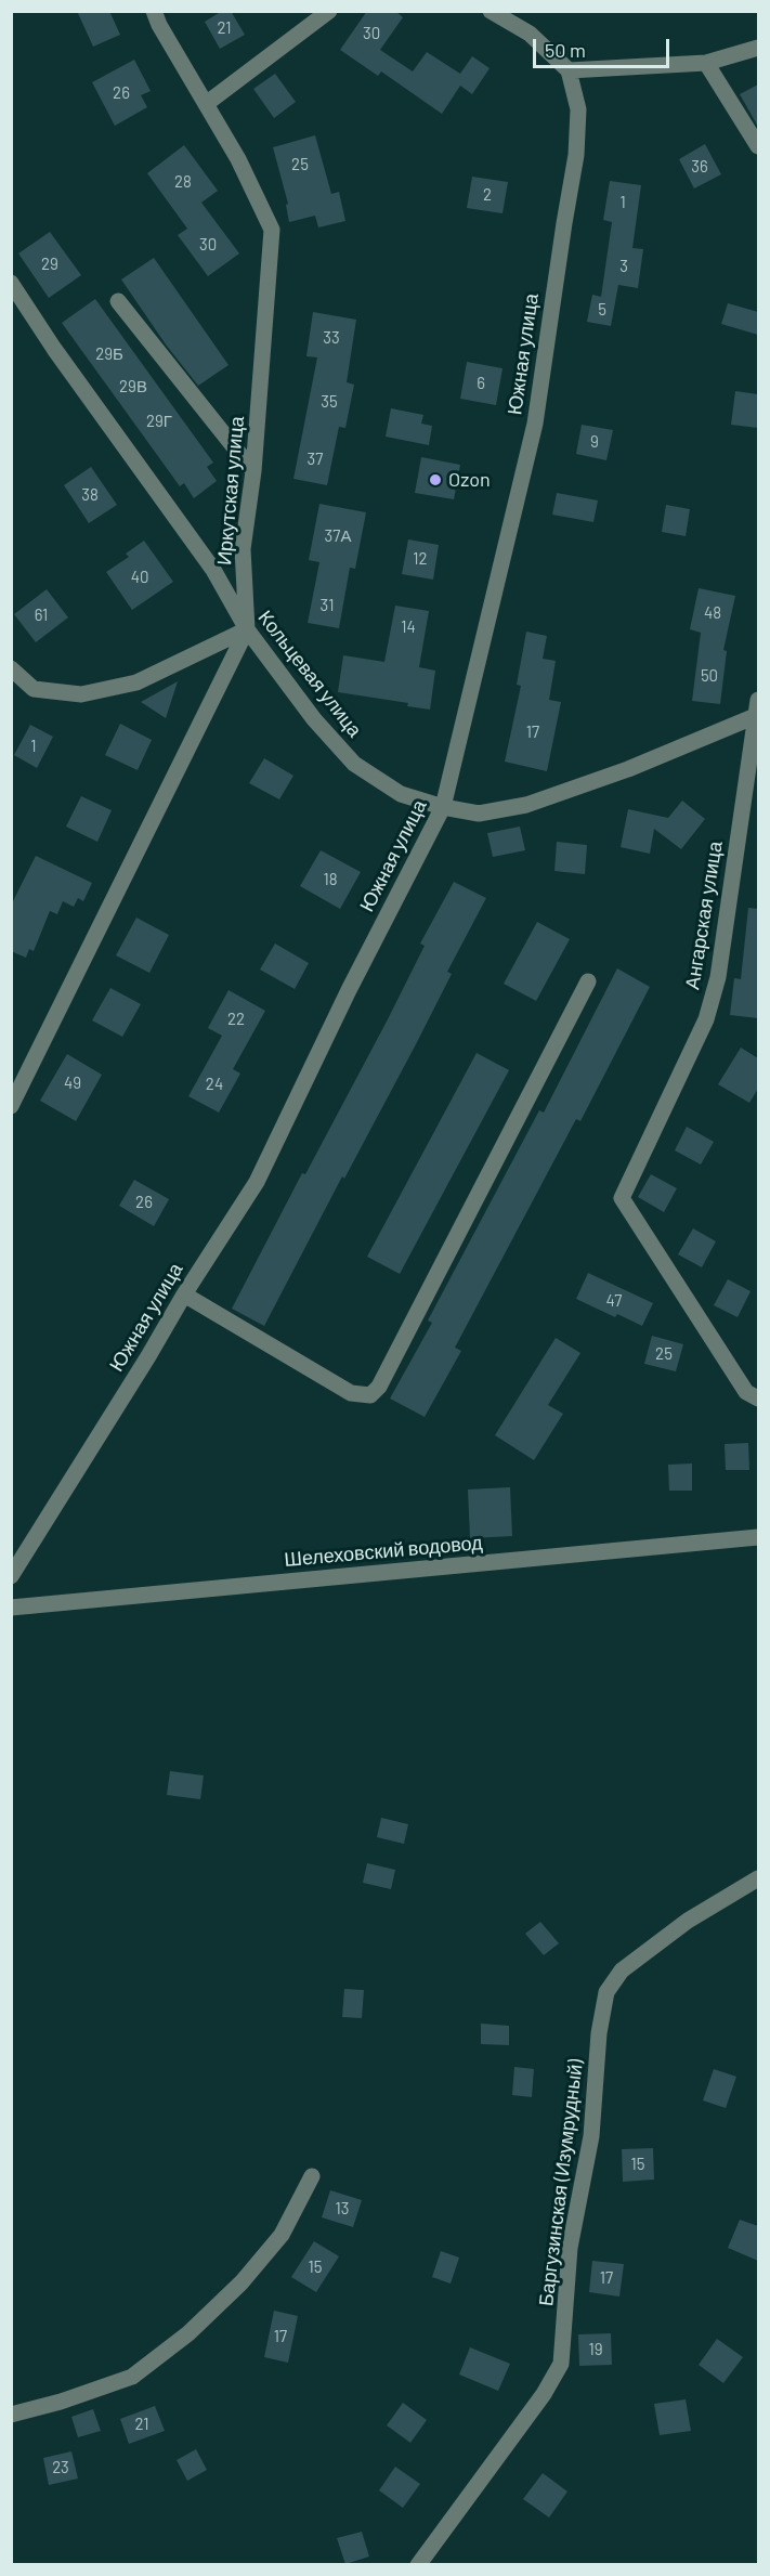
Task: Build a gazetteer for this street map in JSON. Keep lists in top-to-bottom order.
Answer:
{
  "streets": {
    "street": [
      "Южная улица",
      "Иркутская улица",
      "Кольцевая улица",
      "Ангарская улица",
      "Шелеховский водовод",
      "Баргузинская (Изумрудный)"
    ]
  },
  "crossings": [
    ["Южная улица", "Кольцевая улица"],
    ["Иркутская улица", "Кольцевая улица"],
    ["Кольцевая улица", "Ангарская улица"]
  ],
  "places": ["Ozon"],
  "house_numbers": [
    "21",
    "30",
    "26",
    "25",
    "36",
    "28",
    "2",
    "1",
    "30",
    "29",
    "3",
    "5",
    "33",
    "29Б",
    "6",
    "29В",
    "35",
    "29Г",
    "9",
    "37",
    "38",
    "37А",
    "12",
    "40",
    "31",
    "48",
    "61",
    "14",
    "50",
    "17",
    "1",
    "18",
    "22",
    "49",
    "24",
    "26",
    "47",
    "25",
    "15",
    "13",
    "15",
    "17",
    "17",
    "19",
    "21",
    "23"
  ],
  "scale_bar": "50 m"
}
